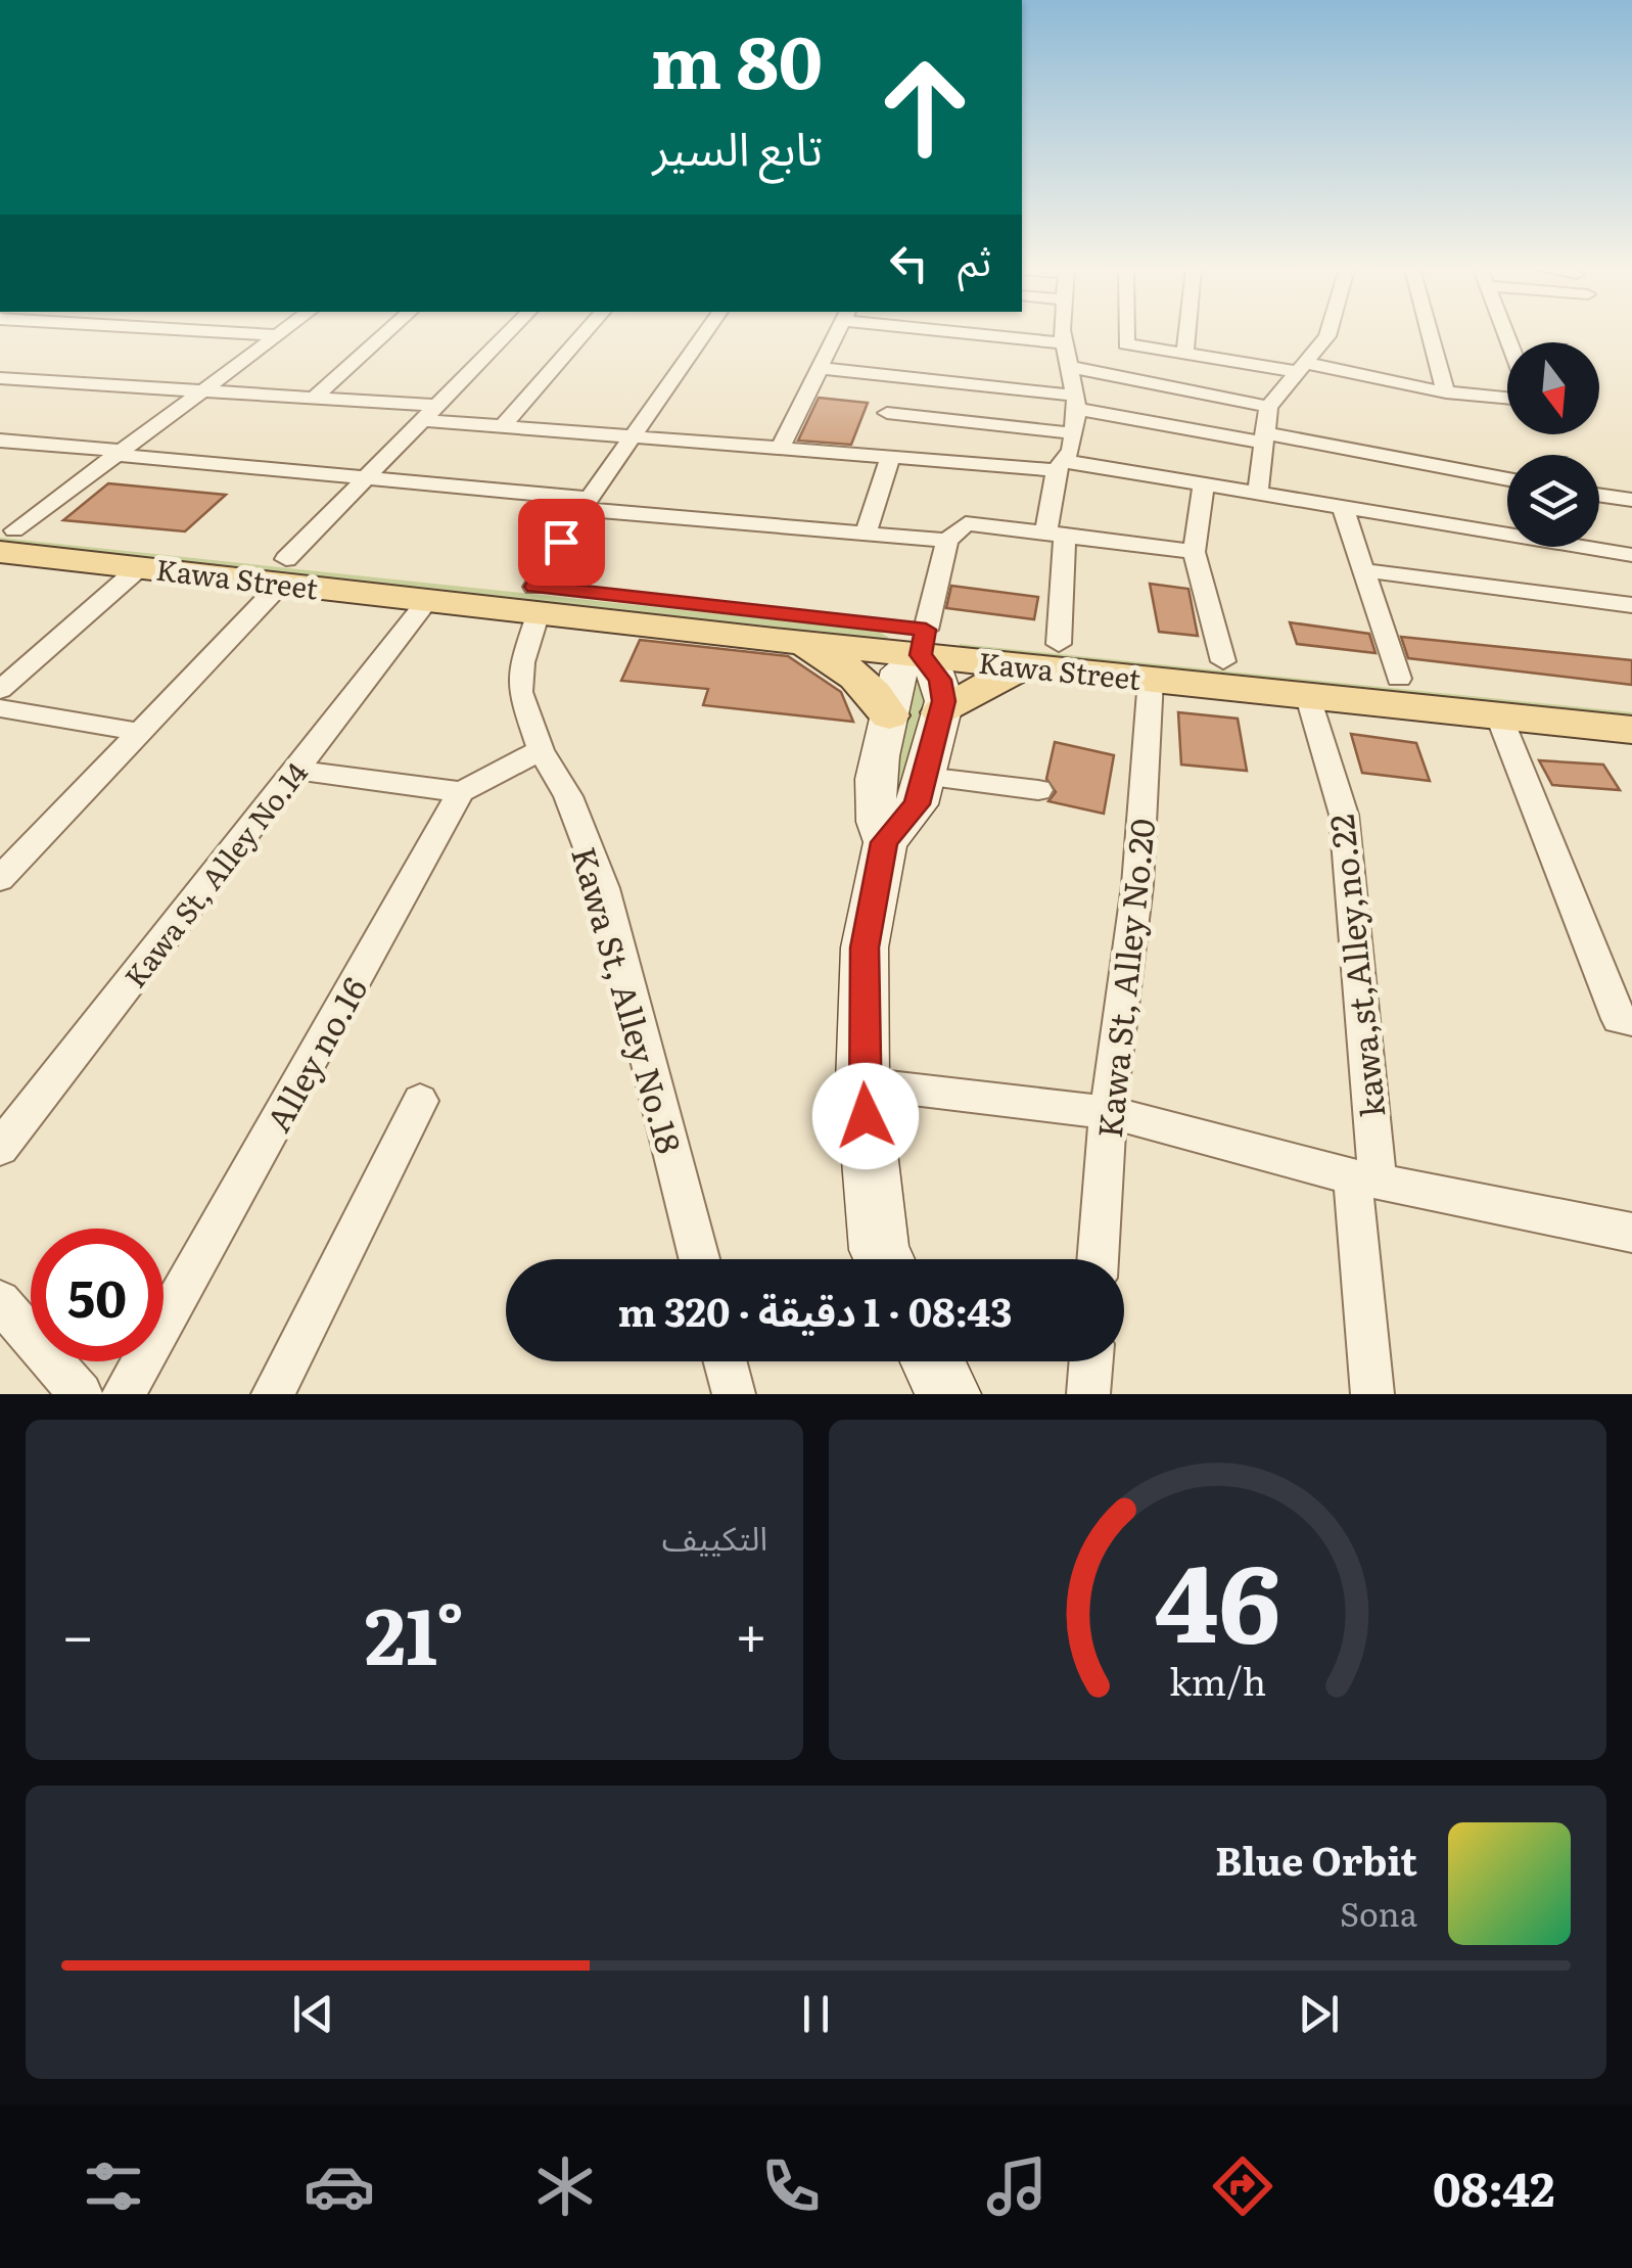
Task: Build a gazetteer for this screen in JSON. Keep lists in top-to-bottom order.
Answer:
{
  "streets": {
    "main road": ["Kawa Street"],
    "street": [
      "Kawa St, Alley No.14",
      "kawa,st,Alley,no.22",
      "Kawa St, Alley No.20",
      "Kawa St, Alley No.18",
      "Alley no.16"
    ]
  },
  "crossings": [
    ["Kawa Street", "Kawa St, Alley No.14"],
    ["Kawa Street", "kawa,st,Alley,no.22"],
    ["Kawa Street", "Kawa St, Alley No.20"],
    ["Kawa Street", "Kawa St, Alley No.18"]
  ],
  "north": "bottom",
  "page": {
    "turn": ["80 m", "تابع السير"],
    "then": "ثم",
    "limit": "50",
    "trip": "08:43 · 1 دقيقة · 320 m",
    "tile": "التكييف",
    "heat": ["−", "21°", "+"],
    "song": ["Blue Orbit", "Sona"],
    "tabs": "08:42",
    "gauge": ["46", "km/h"]
  }
}
